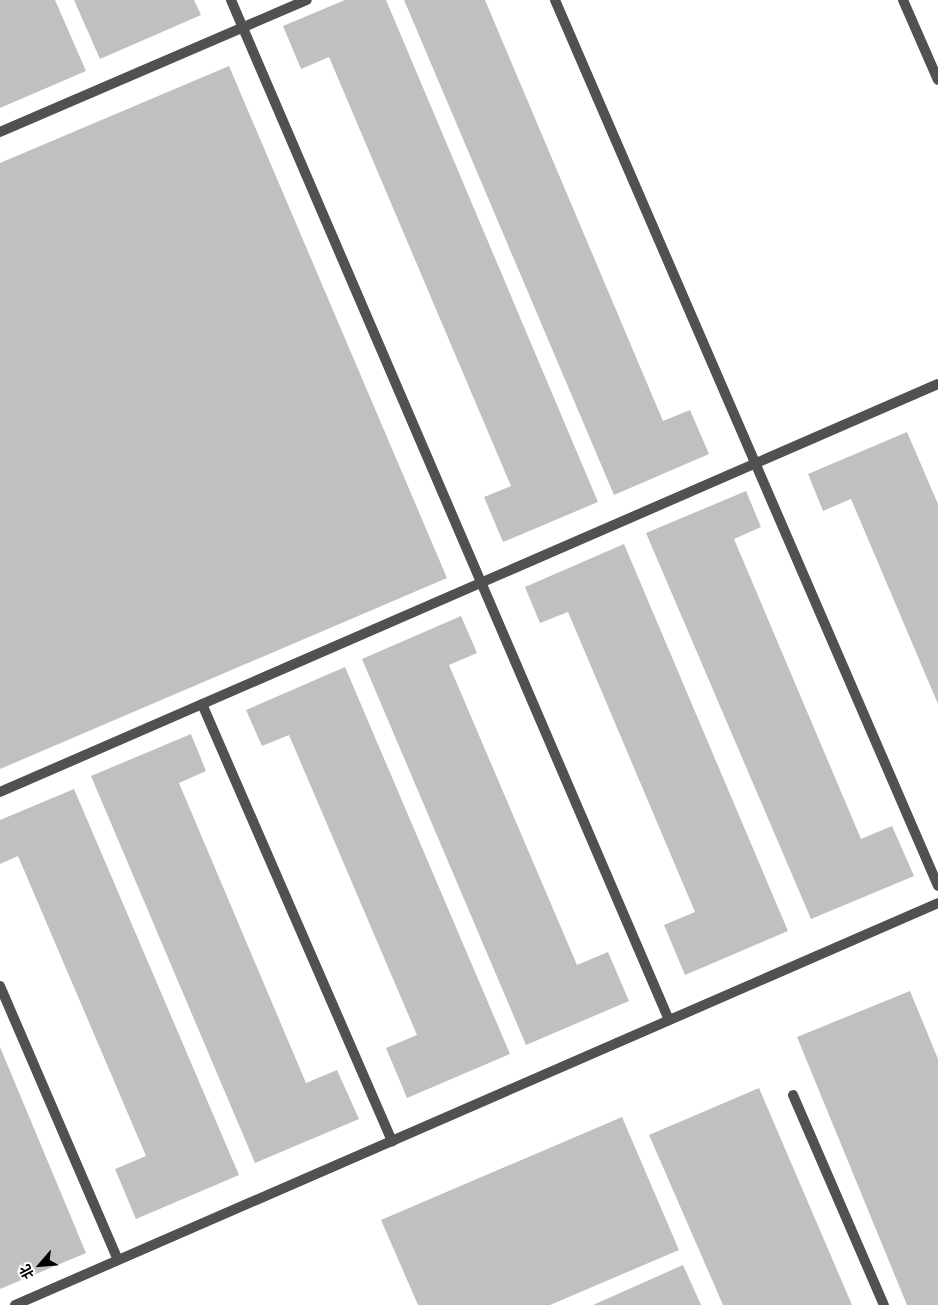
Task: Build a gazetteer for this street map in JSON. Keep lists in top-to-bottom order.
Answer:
{
  "north": "bottom left"
}
